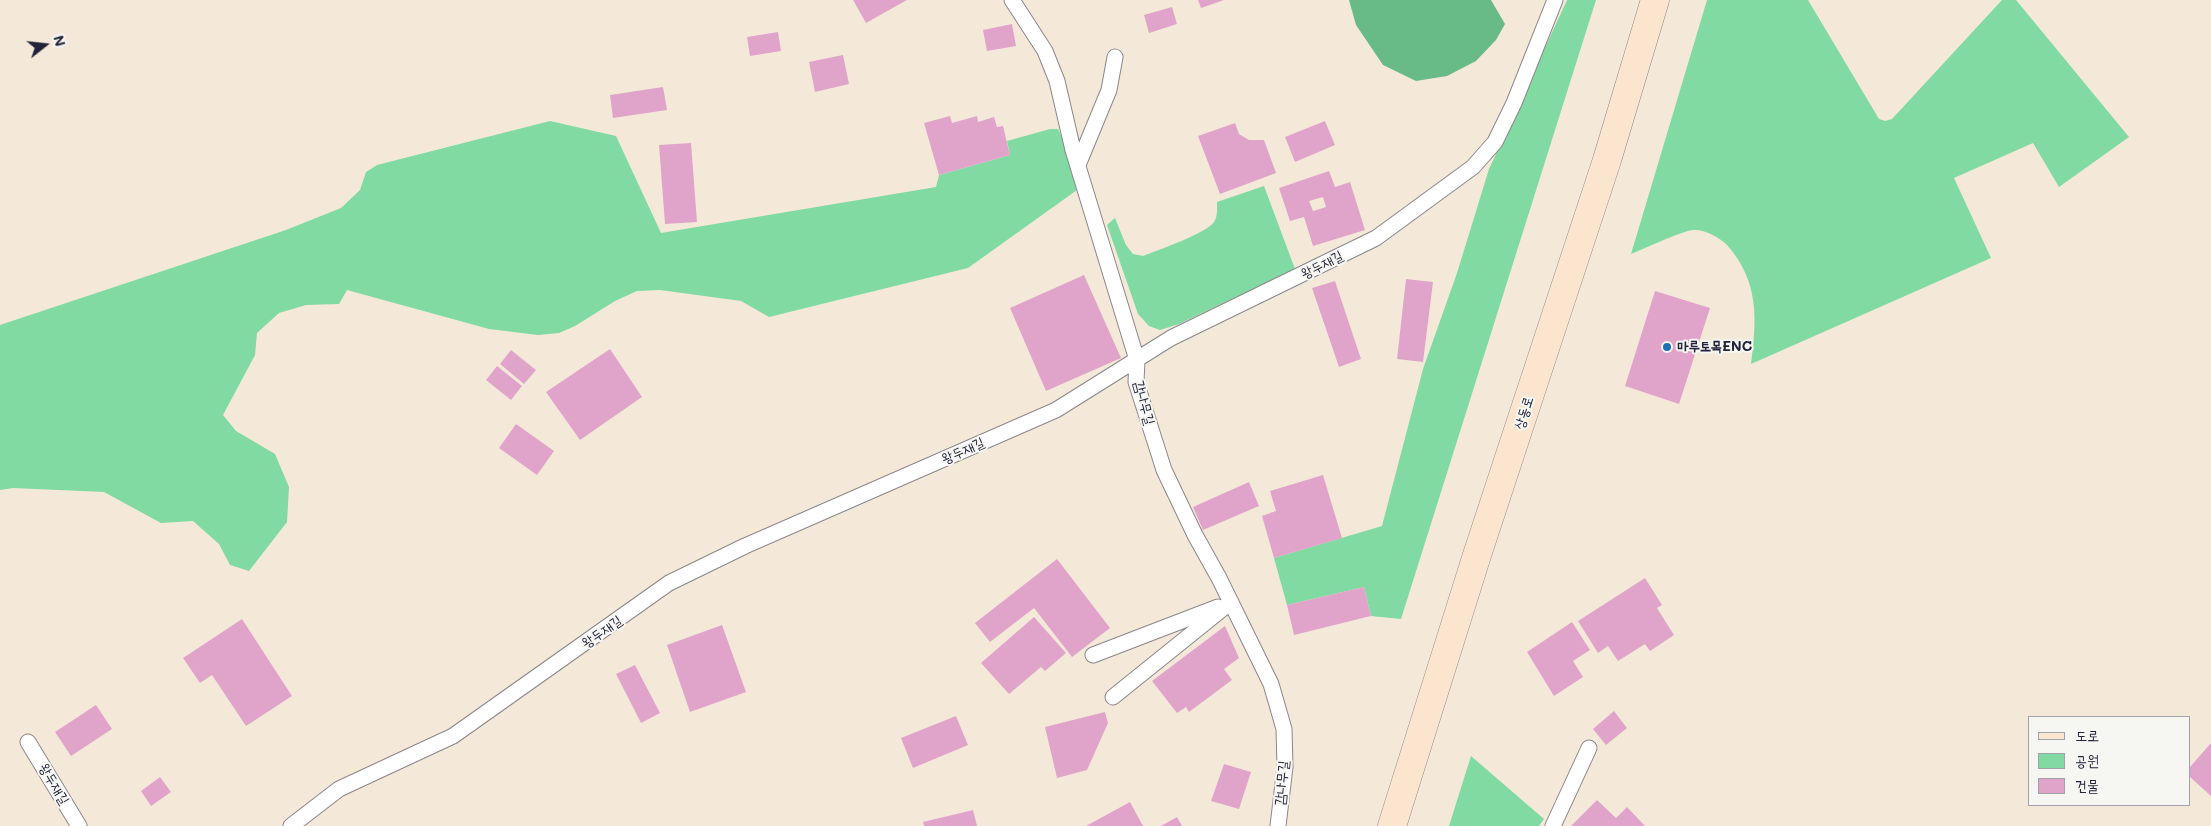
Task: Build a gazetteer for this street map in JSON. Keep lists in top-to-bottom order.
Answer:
{
  "streets": {
    "street": ["상동로"],
    "lane": ["왕두재길", "감나무길"]
  },
  "crossings": [
    ["왕두재길", "감나무길"]
  ],
  "places": ["마루토목ENC"],
  "legend": ["도로", "공원", "건물"],
  "north": "right"
}
